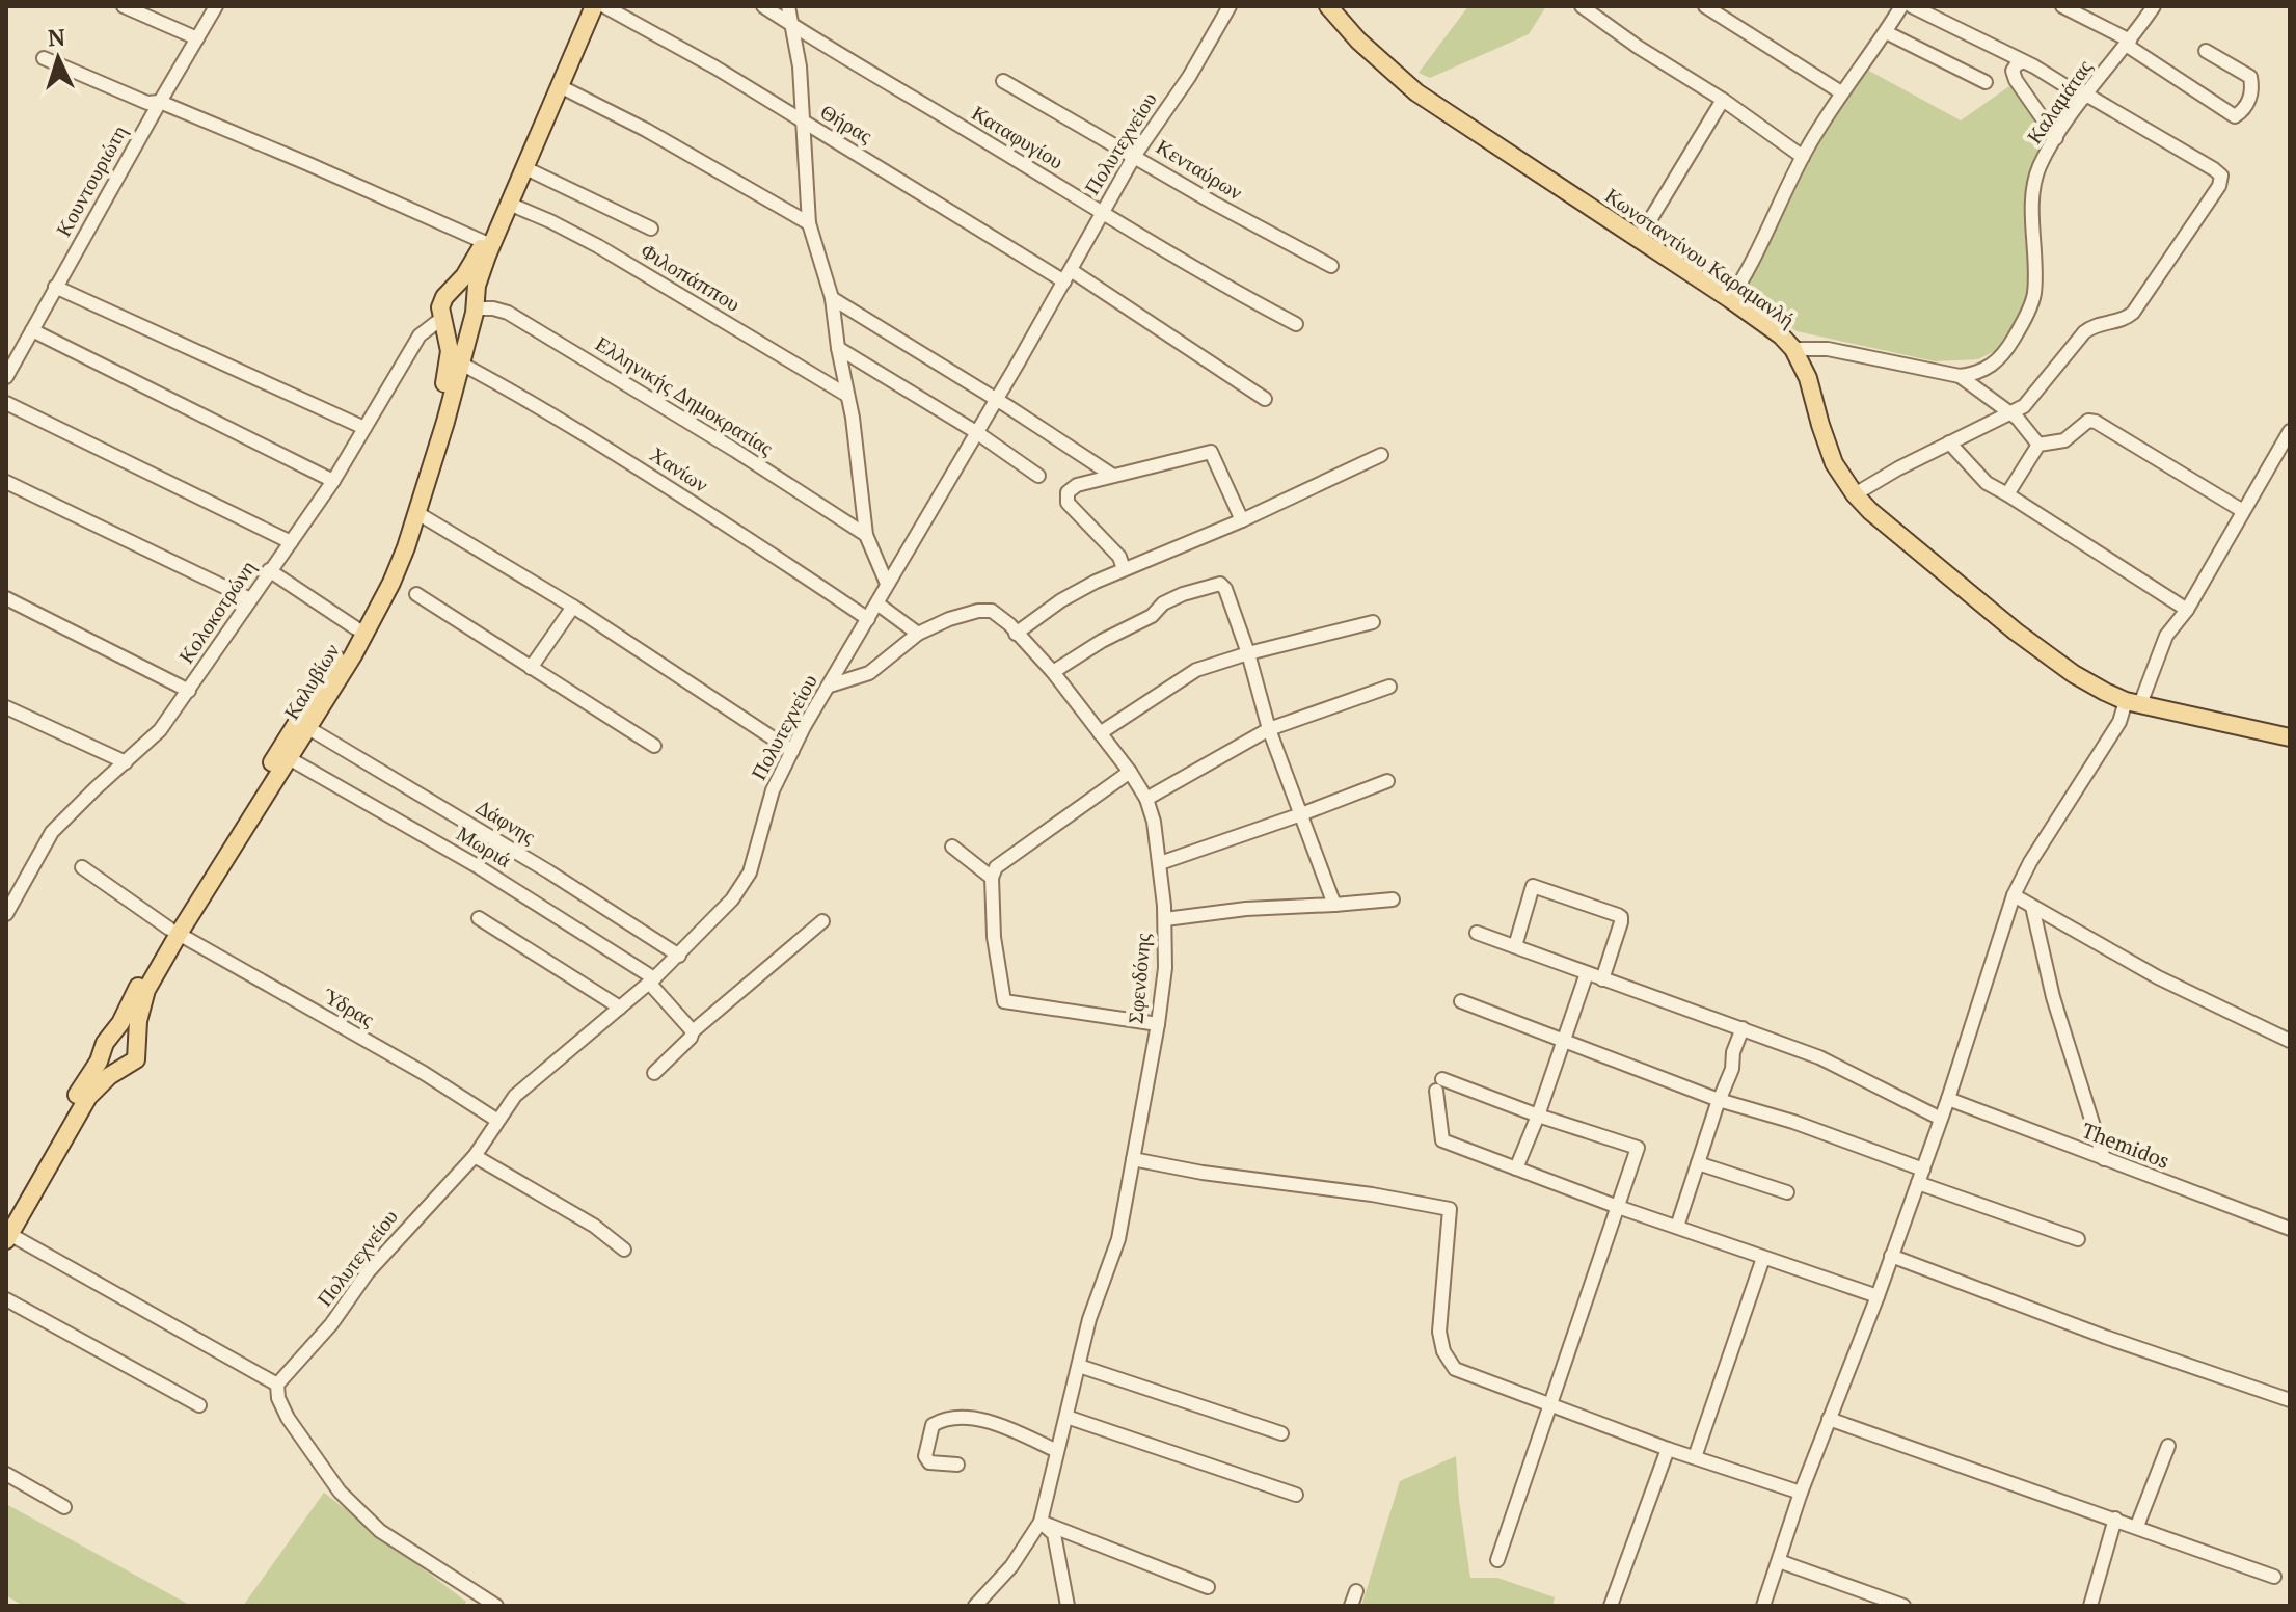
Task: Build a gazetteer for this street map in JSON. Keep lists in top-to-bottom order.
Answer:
{
  "streets": {
    "main road": ["Κωνσταντίνου Καραμανλή", "Καλυβίων"],
    "street": [
      "Καλαμάτας",
      "Θήρας",
      "Καταφυγίου",
      "Πολυτεχνείου",
      "Κενταύρων",
      "Κουντουριώτη",
      "Φιλοπάππου",
      "Ελληνικής Δημοκρατίας",
      "Χανίων",
      "Κολοκοτρώνη",
      "Δάφνης",
      "Μωριά",
      "Σφενδόνης",
      "Ύδρας",
      "Themidos"
    ]
  },
  "crossings": [
    ["Θήρας", "Πολυτεχνείου"],
    ["Καταφυγίου", "Πολυτεχνείου"],
    ["Πολυτεχνείου", "Κενταύρων"],
    ["Πολυτεχνείου", "Χανίων"],
    ["Πολυτεχνείου", "Δάφνης"],
    ["Πολυτεχνείου", "Μωριά"],
    ["Πολυτεχνείου", "Ύδρας"],
    ["Φιλοπάππου", "Καλυβίων"],
    ["Ελληνικής Δημοκρατίας", "Κολοκοτρώνη"],
    ["Ελληνικής Δημοκρατίας", "Καλυβίων"],
    ["Χανίων", "Καλυβίων"],
    ["Κολοκοτρώνη", "Καλυβίων"],
    ["Καλυβίων", "Δάφνης"],
    ["Καλυβίων", "Μωριά"],
    ["Καλυβίων", "Ύδρας"]
  ],
  "north": "top"
}
